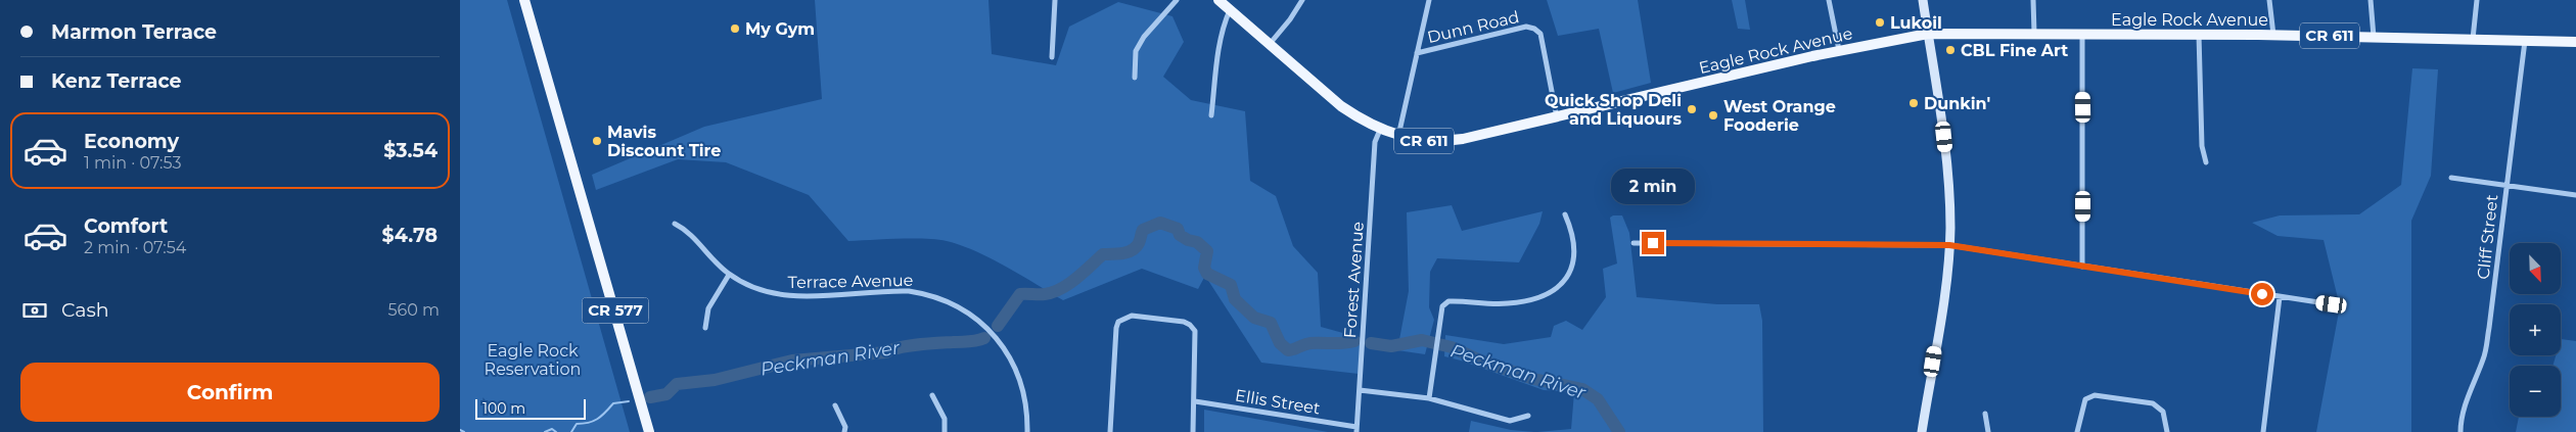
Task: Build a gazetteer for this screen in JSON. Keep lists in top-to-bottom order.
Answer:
{
  "streets": {
    "main road": ["Eagle Rock Avenue", "CR 611", "CR 577"],
    "street": [
      "Dunn Road",
      "Cliff Street",
      "Forest Avenue",
      "Terrace Avenue",
      "Ellis Street"
    ]
  },
  "crossings": [
    ["Eagle Rock Avenue", "Dunn Road"],
    ["Eagle Rock Avenue", "Cliff Street"],
    ["Eagle Rock Avenue", "Forest Avenue"],
    ["Forest Avenue", "Ellis Street"]
  ],
  "water": ["Peckman River"],
  "parks": ["Eagle Rock Reservation"],
  "places": [
    "Lukoil",
    "My Gym",
    "CBL Fine Art",
    "Dunkin'",
    "Quick Shop Deli and Liquours",
    "West Orange Fooderie",
    "Mavis Discount Tire"
  ],
  "scale_bar": "100 m",
  "north": "bottom right",
  "page": {
    "banner": ["Marmon Terrace", "Kenz Terrace"],
    "list": [
      {
        "name": "Economy",
        "note": "1 min · 07:53",
        "value": "$3.54"
      },
      {
        "name": "Comfort",
        "note": "2 min · 07:54",
        "value": "$4.78"
      }
    ],
    "bubble": "2 min",
    "map_buttons": ["+", "−"],
    "pay": ["Cash", "560 m"],
    "buttons": "Confirm",
    "scale": "100 m"
  }
}
